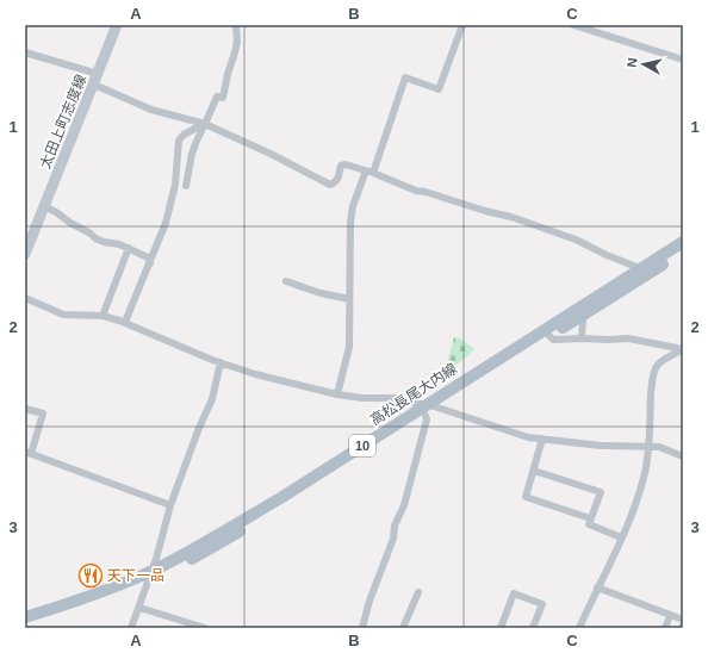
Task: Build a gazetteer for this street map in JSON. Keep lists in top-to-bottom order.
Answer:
{
  "streets": {
    "main road": ["太田上町志度線", "高松長尾大内線", "10"]
  },
  "places": {
    "restaurant": ["天下一品"]
  },
  "north": "left",
  "grid": {
    "columns": ["A", "B", "C"],
    "rows": ["1", "2", "3"]
  }
}
